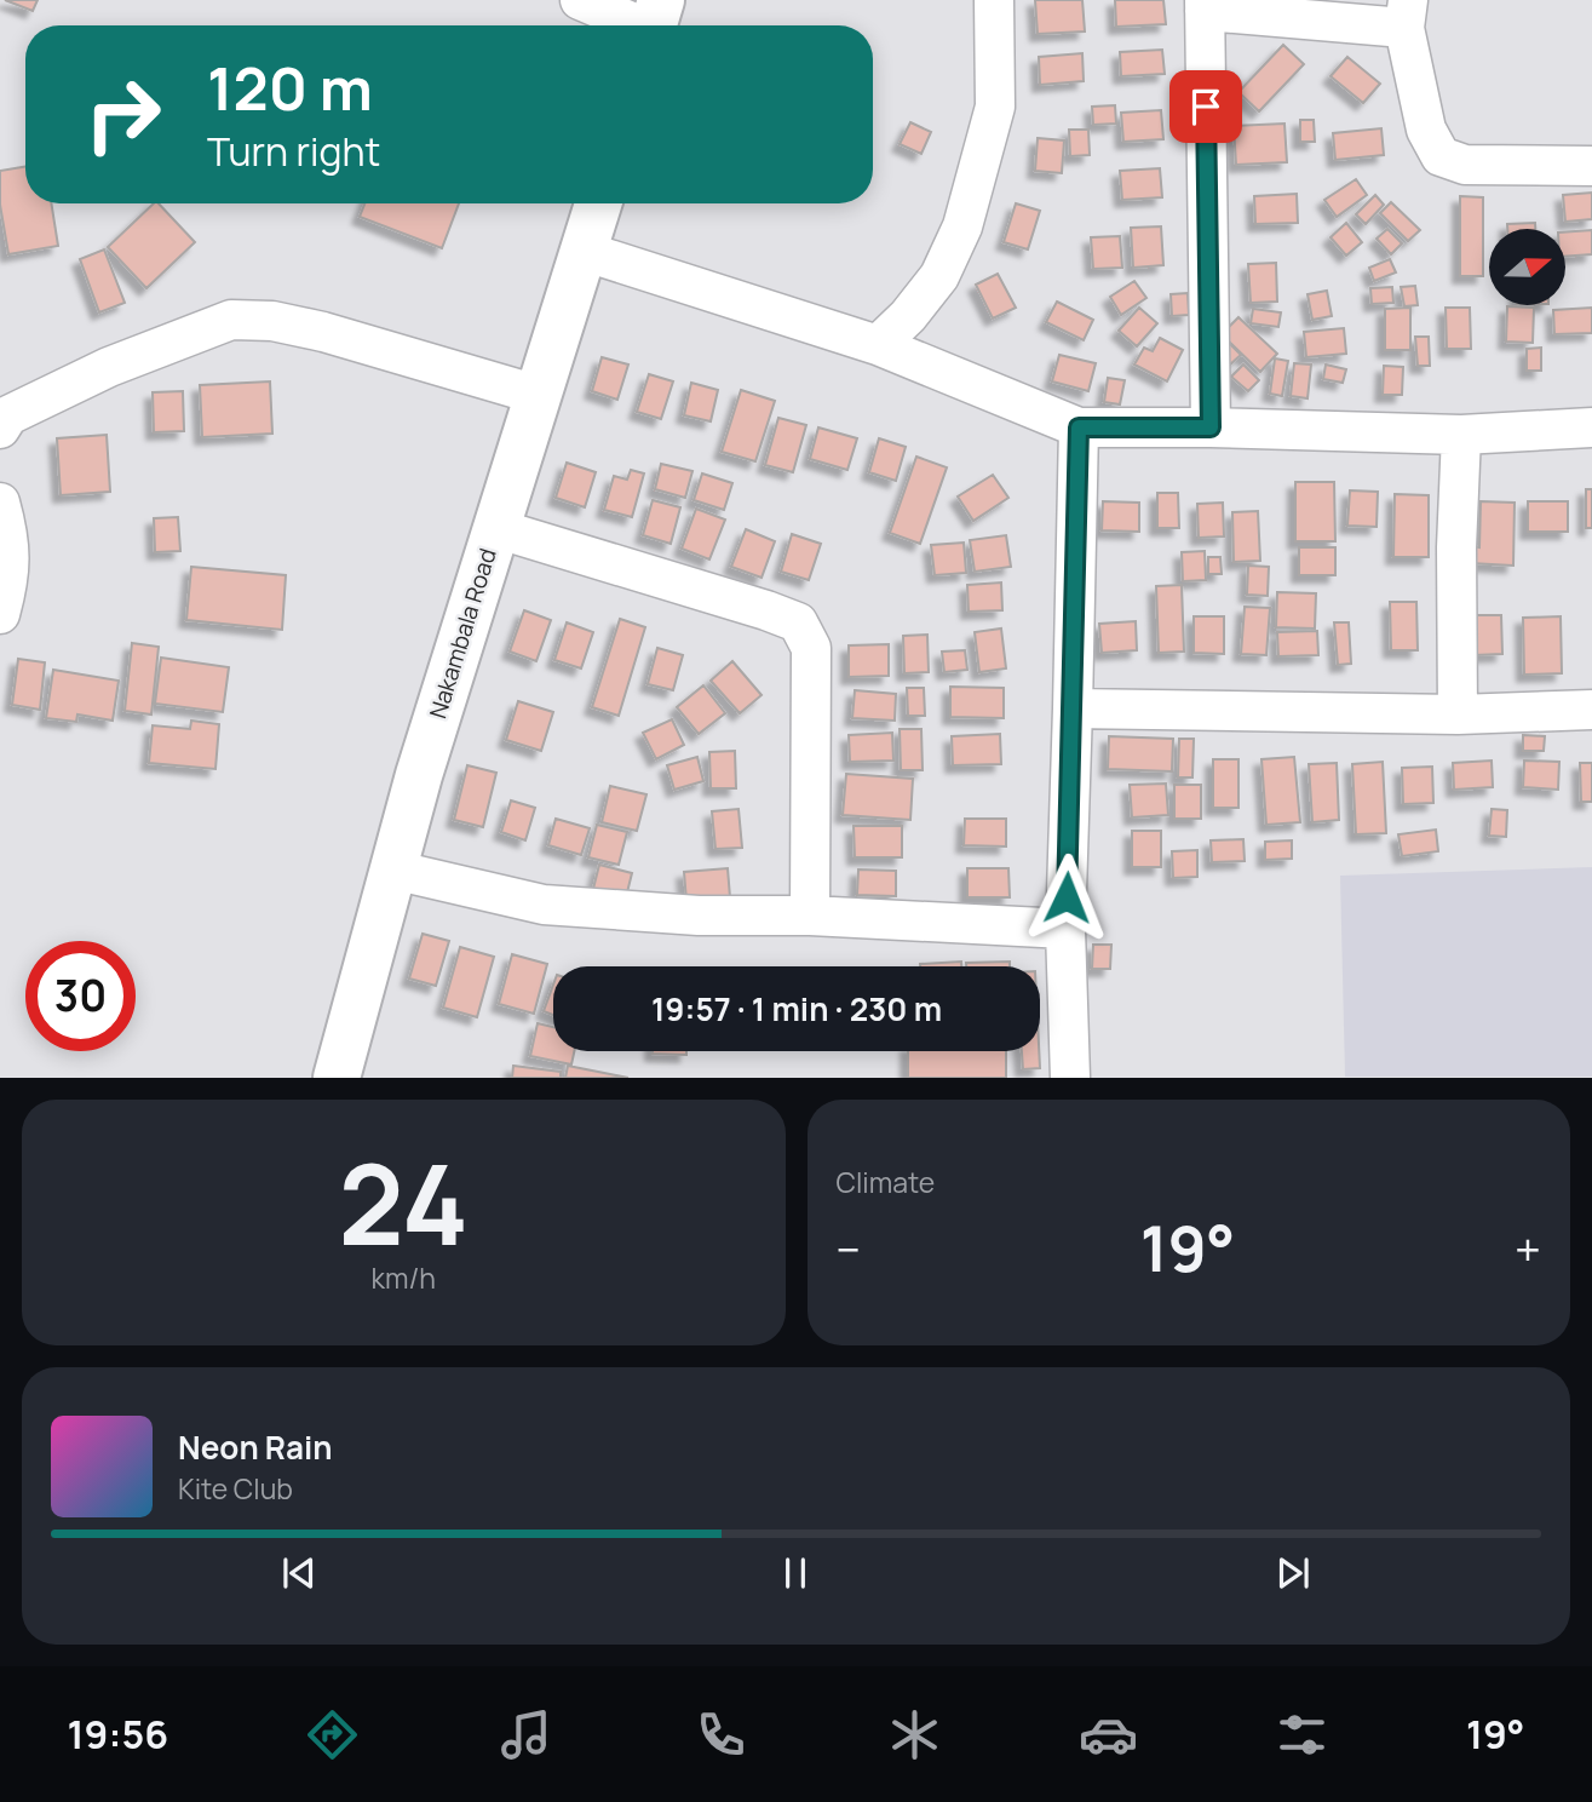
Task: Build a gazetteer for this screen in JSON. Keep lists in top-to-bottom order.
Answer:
{
  "streets": {
    "main road": ["Nakambala Road"]
  },
  "north": "right",
  "page": {
    "turn": ["120 m", "Turn right"],
    "limit": "30",
    "trip": "19:57 · 1 min · 230 m",
    "tile": [
      ["24", "km/h"],
      "Climate"
    ],
    "heat": ["−", "19°", "+"],
    "song": ["Neon Rain", "Kite Club"],
    "tabs": ["19:56", "19°"]
  }
}
